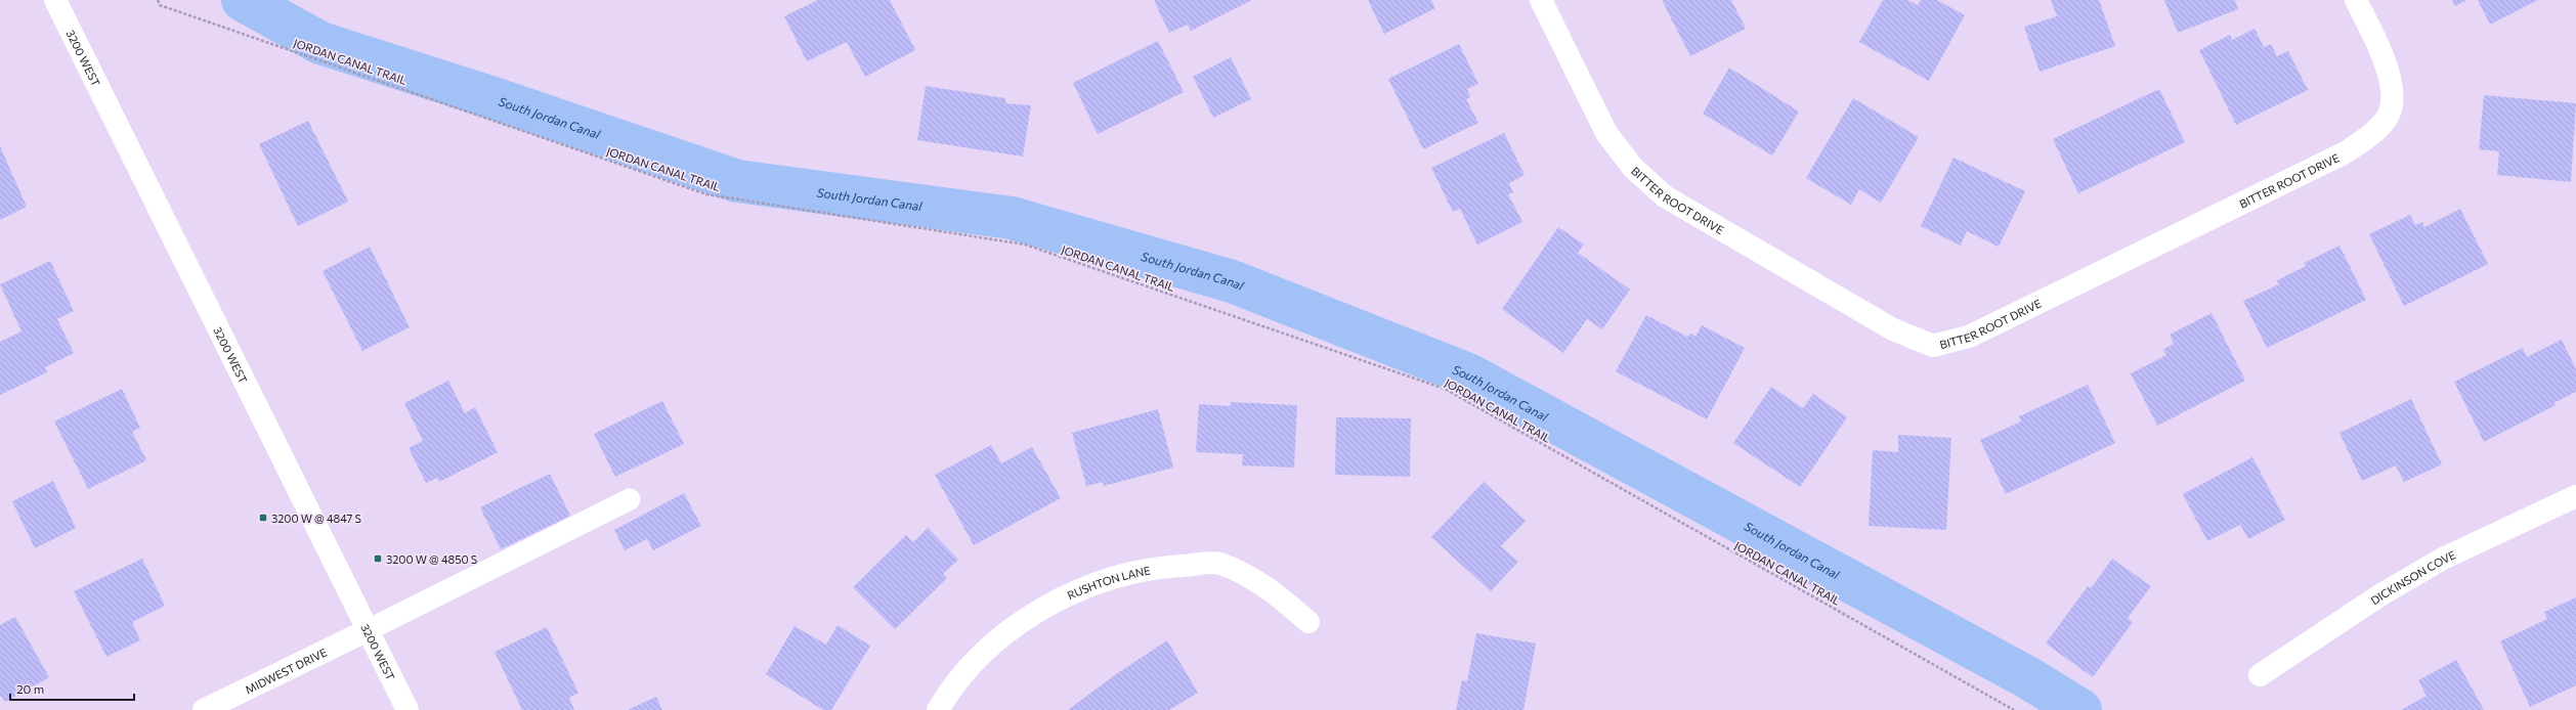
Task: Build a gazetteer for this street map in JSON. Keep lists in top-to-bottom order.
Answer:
{
  "streets": {
    "street": [
      "3200 WEST",
      "BITTER ROOT DRIVE",
      "DICKINSON COVE",
      "RUSHTON LANE",
      "MIDWEST DRIVE"
    ],
    "path": ["JORDAN CANAL TRAIL"]
  },
  "crossings": [
    ["3200 WEST", "MIDWEST DRIVE"]
  ],
  "water": ["South Jordan Canal"],
  "places": {
    "transit": ["3200 W @ 4847 S", "3200 W @ 4850 S"]
  },
  "scale_bar": "20 m"
}
